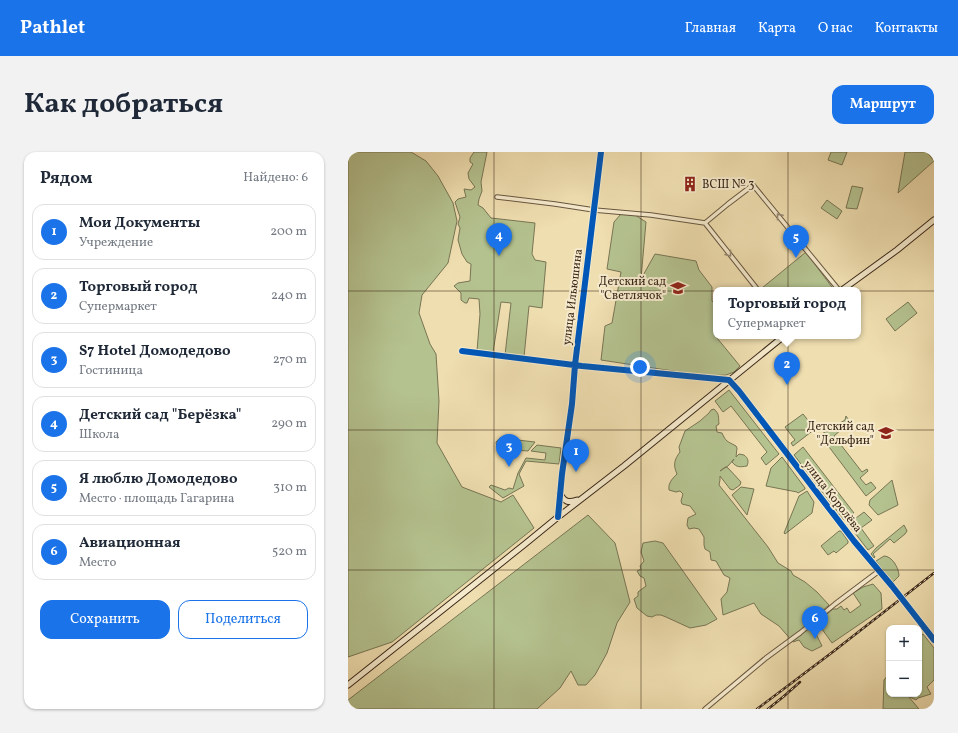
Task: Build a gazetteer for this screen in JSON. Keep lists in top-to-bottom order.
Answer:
{
  "streets": {
    "street": ["улица Ильюшина", "улица Королёва"]
  },
  "places": {
    "building": ["ВСШ № 3"],
    "school or university": ["Детский сад \"Светлячок\"", "Детский сад \"Дельфин\""]
  },
  "page": {
    "header": "Pathlet",
    "nav": [
      "Главная",
      "Карта",
      "О нас",
      "Контакты"
    ],
    "title": "Как добраться",
    "buttons": [
      "Маршрут",
      ["Сохранить", "Поделиться"]
    ],
    "heading": ["Рядом", "Найдено: 6"],
    "list": [
      {
        "mark": "1",
        "name": "Мои Документы",
        "note": "Учреждение",
        "value": "200 m"
      },
      {
        "mark": "2",
        "name": "Торговый город",
        "note": "Супермаркет",
        "value": "240 m"
      },
      {
        "mark": "3",
        "name": "S7 Hotel Домодедово",
        "note": "Гостиница",
        "value": "270 m"
      },
      {
        "mark": "4",
        "name": "Детский сад \"Берёзка\"",
        "note": "Школа",
        "value": "290 m"
      },
      {
        "mark": "5",
        "name": "Я люблю Домодедово",
        "note": "Место · площадь Гагарина",
        "value": "310 m"
      },
      {
        "mark": "6",
        "name": "Авиационная",
        "note": "Место",
        "value": "520 m"
      }
    ],
    "pins": [
      "4",
      "5",
      "2",
      "3",
      "1",
      "6"
    ],
    "popup": ["Торговый город", "Супермаркет"],
    "map_buttons": ["+", "−"]
  }
}
